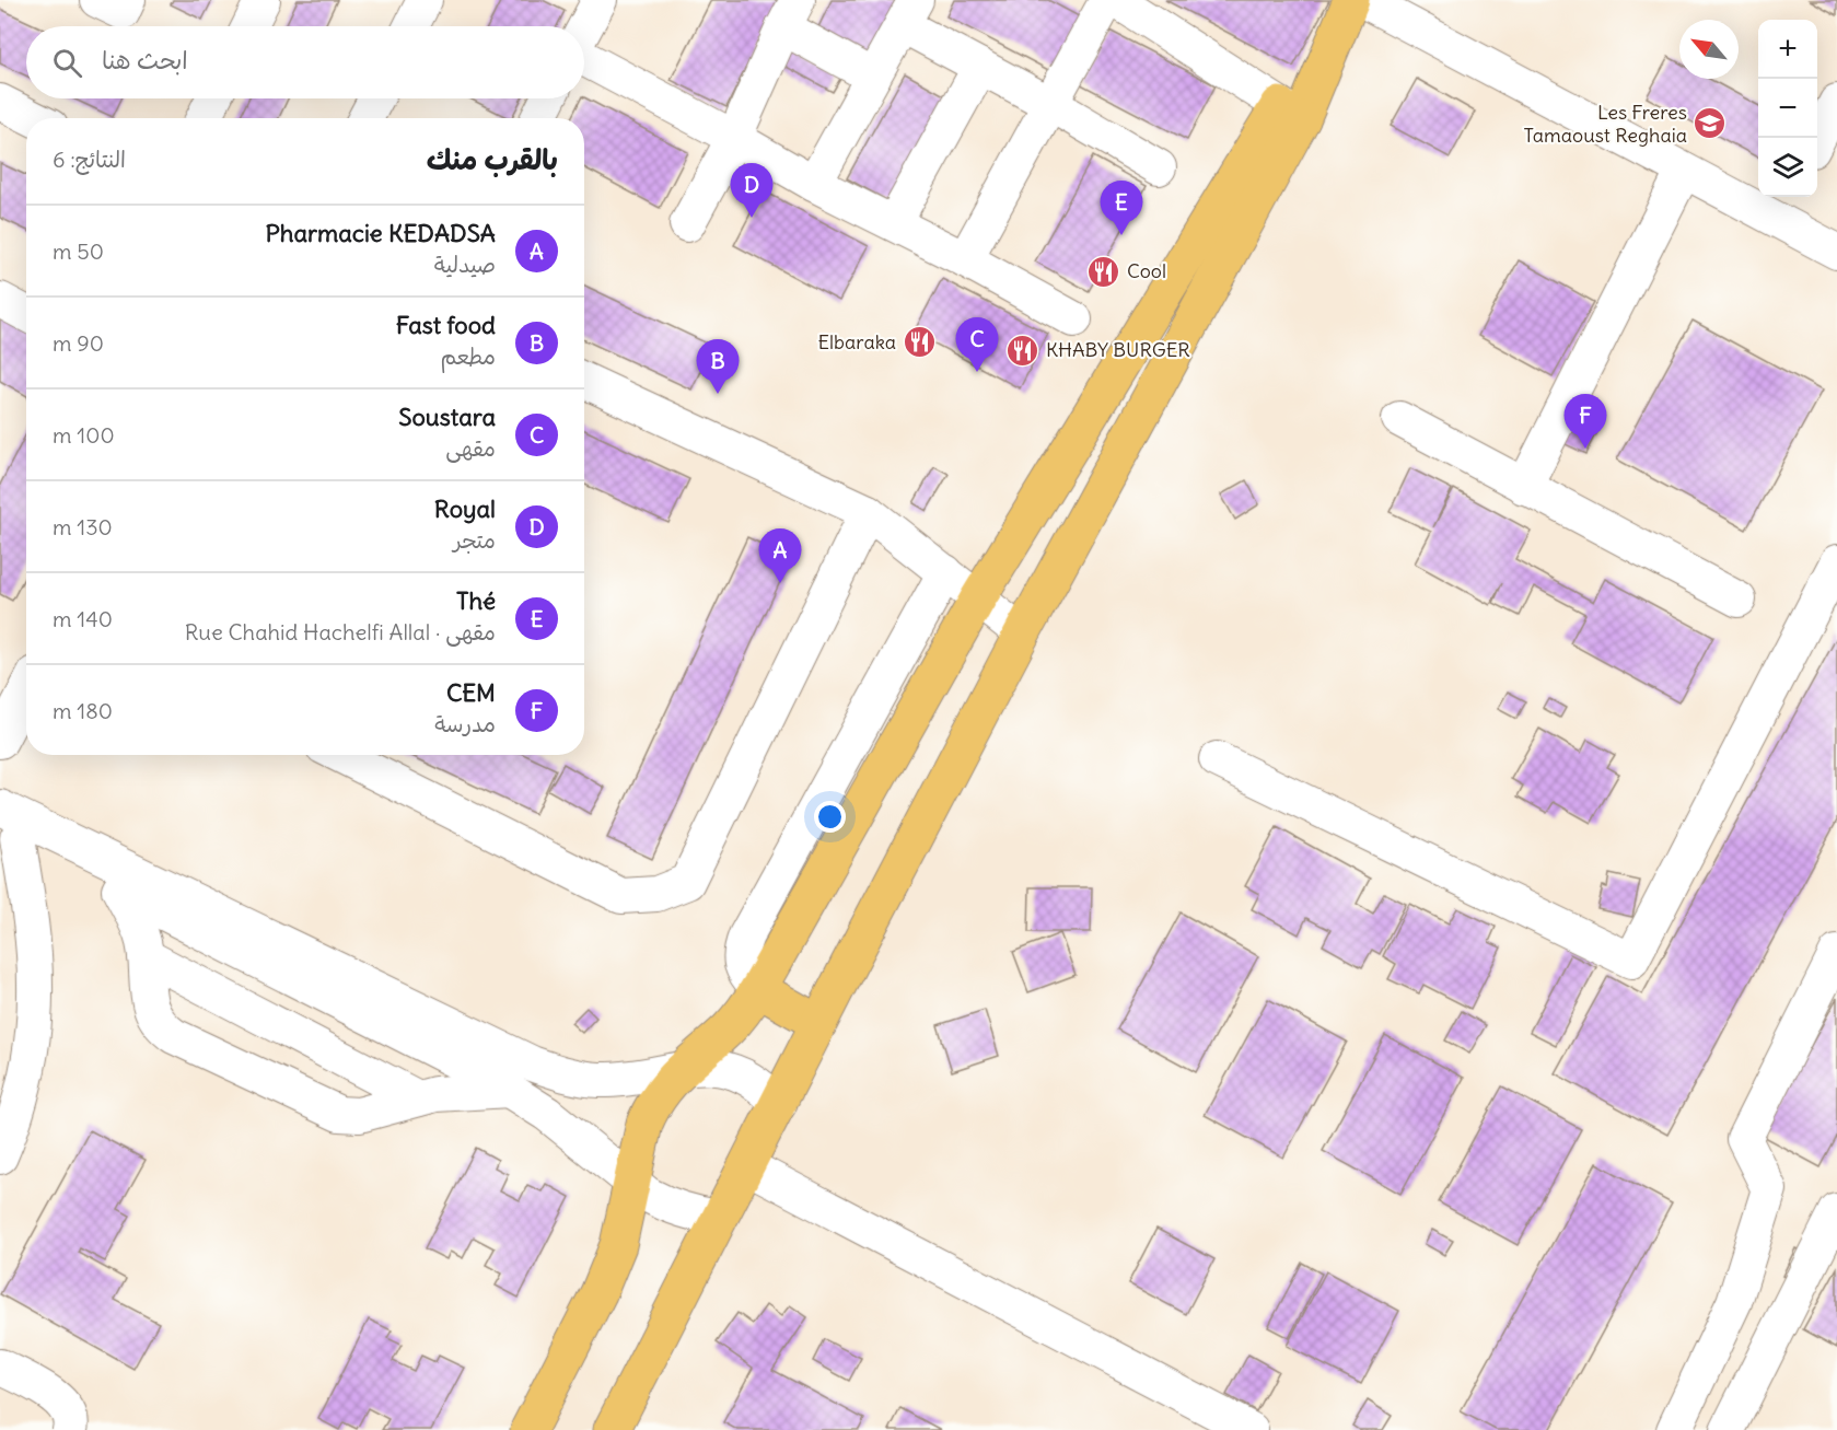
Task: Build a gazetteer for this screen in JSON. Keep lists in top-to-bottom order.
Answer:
{
  "places": {
    "school or university": ["Les Freres Tamaoust Reghaia"],
    "restaurant": ["Cool", "Elbaraka", "KHABY BURGER"]
  },
  "north": "top left",
  "page": {
    "map_buttons": ["+", "−"],
    "search": "ابحث هنا",
    "heading": ["بالقرب منك", "النتائج: 6"],
    "pins": [
      "D",
      "E",
      "C",
      "B",
      "F",
      "A"
    ],
    "list": [
      {
        "mark": "A",
        "name": "Pharmacie KEDADSA",
        "note": "صيدلية",
        "value": "50 m"
      },
      {
        "mark": "B",
        "name": "Fast food",
        "note": "مطعم",
        "value": "90 m"
      },
      {
        "mark": "C",
        "name": "Soustara",
        "note": "مقهى",
        "value": "100 m"
      },
      {
        "mark": "D",
        "name": "Royal",
        "note": "متجر",
        "value": "130 m"
      },
      {
        "mark": "E",
        "name": "Thé",
        "note": "مقهى · Rue Chahid Hachelfi Allal",
        "value": "140 m"
      },
      {
        "mark": "F",
        "name": "CEM",
        "note": "مدرسة",
        "value": "180 m"
      }
    ]
  }
}
